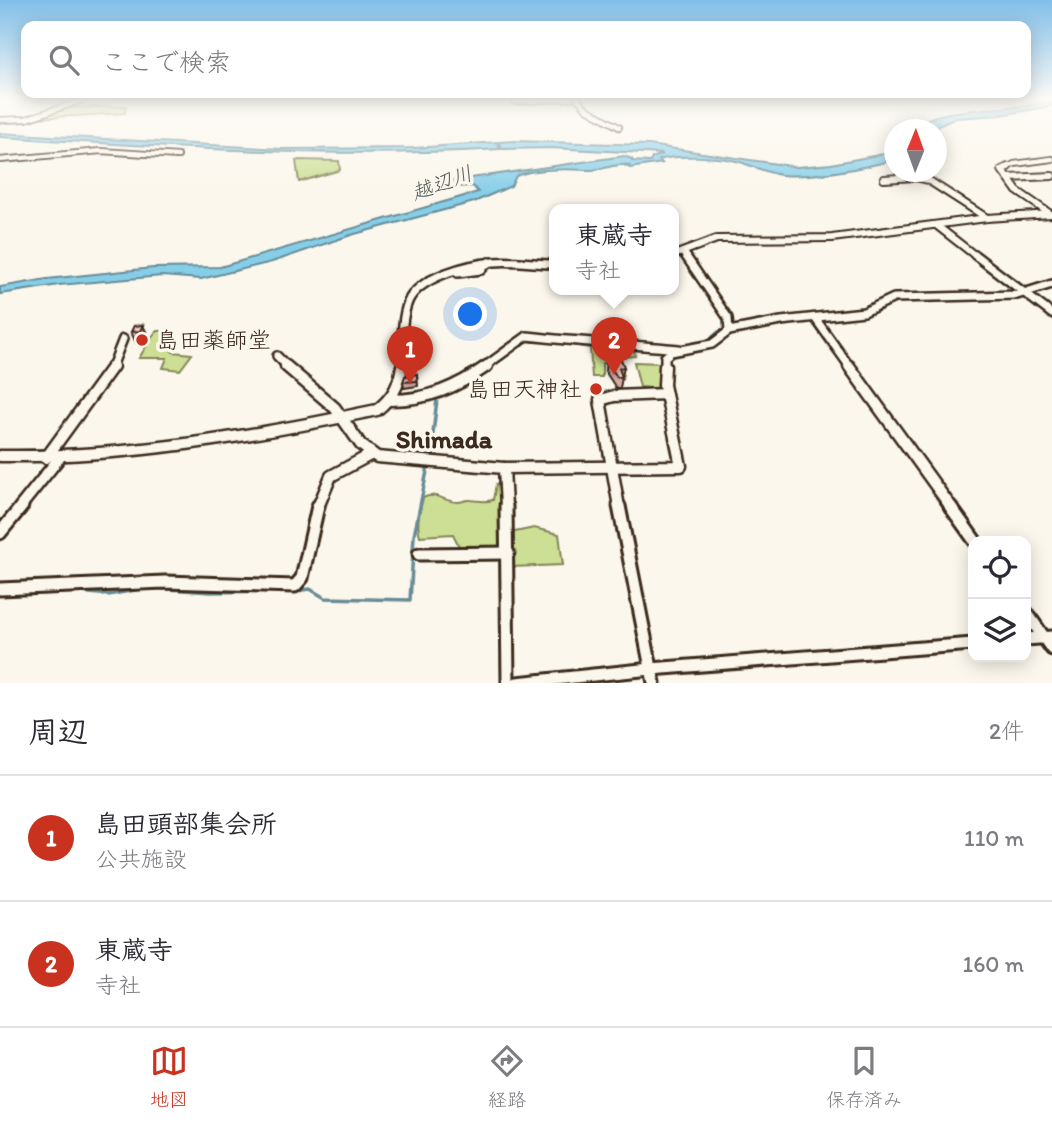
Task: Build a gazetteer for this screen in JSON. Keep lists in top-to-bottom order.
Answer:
{
  "districts": ["Shimada"],
  "water": ["越辺川"],
  "places": ["島田薬師堂", "島田天神社"],
  "north": "top",
  "page": {
    "search": "ここで検索",
    "popup": ["東蔵寺", "寺社"],
    "pins": ["2", "1"],
    "heading": ["周辺", "2件"],
    "list": [
      {
        "mark": "1",
        "name": "島田頭部集会所",
        "note": "公共施設",
        "value": "110 m"
      },
      {
        "mark": "2",
        "name": "東蔵寺",
        "note": "寺社",
        "value": "160 m"
      }
    ],
    "nav": ["地図", "経路", "保存済み"]
  }
}
